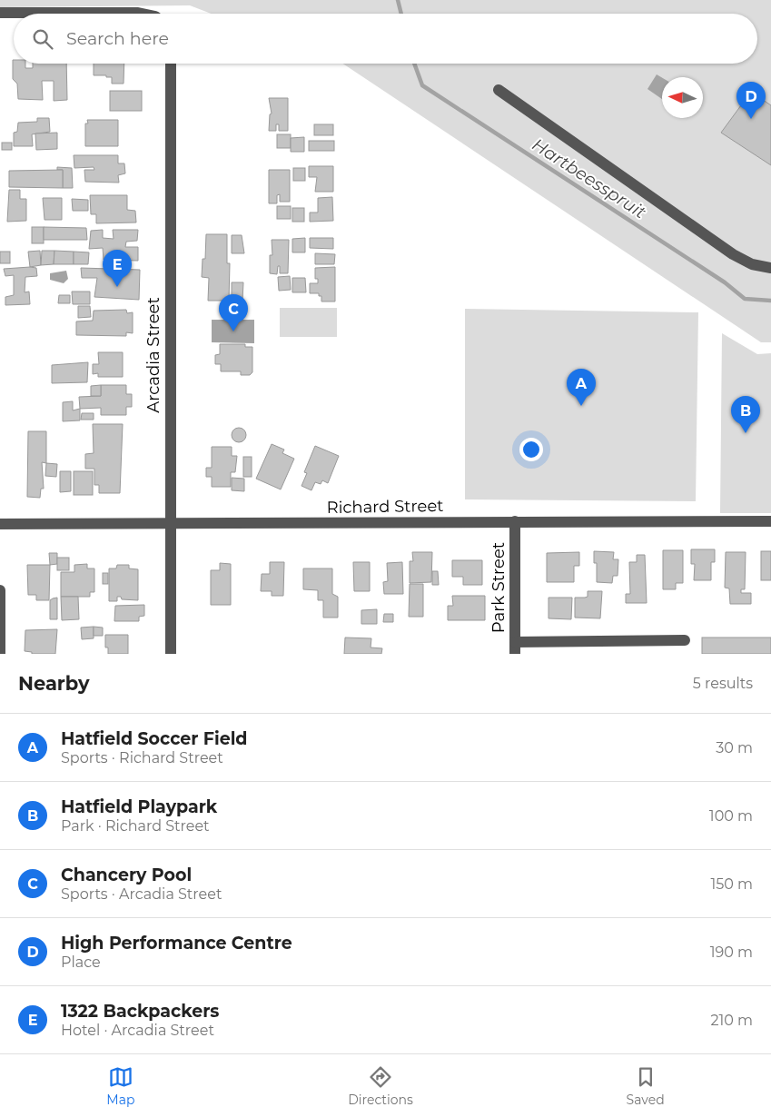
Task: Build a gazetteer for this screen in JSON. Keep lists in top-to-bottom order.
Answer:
{
  "streets": {
    "street": ["Arcadia Street", "Richard Street", "Park Street"]
  },
  "crossings": [
    ["Arcadia Street", "Richard Street"],
    ["Richard Street", "Park Street"]
  ],
  "water": ["Hartbeesspruit"],
  "north": "left",
  "page": {
    "search": "Search here",
    "pins": [
      "D",
      "E",
      "C",
      "A",
      "B"
    ],
    "heading": ["Nearby", "5 results"],
    "list": [
      {
        "mark": "A",
        "name": "Hatfield Soccer Field",
        "note": "Sports · Richard Street",
        "value": "30 m"
      },
      {
        "mark": "B",
        "name": "Hatfield Playpark",
        "note": "Park · Richard Street",
        "value": "100 m"
      },
      {
        "mark": "C",
        "name": "Chancery Pool",
        "note": "Sports · Arcadia Street",
        "value": "150 m"
      },
      {
        "mark": "D",
        "name": "High Performance Centre",
        "note": "Place",
        "value": "190 m"
      },
      {
        "mark": "E",
        "name": "1322 Backpackers",
        "note": "Hotel · Arcadia Street",
        "value": "210 m"
      }
    ],
    "nav": ["Map", "Directions", "Saved"]
  }
}
